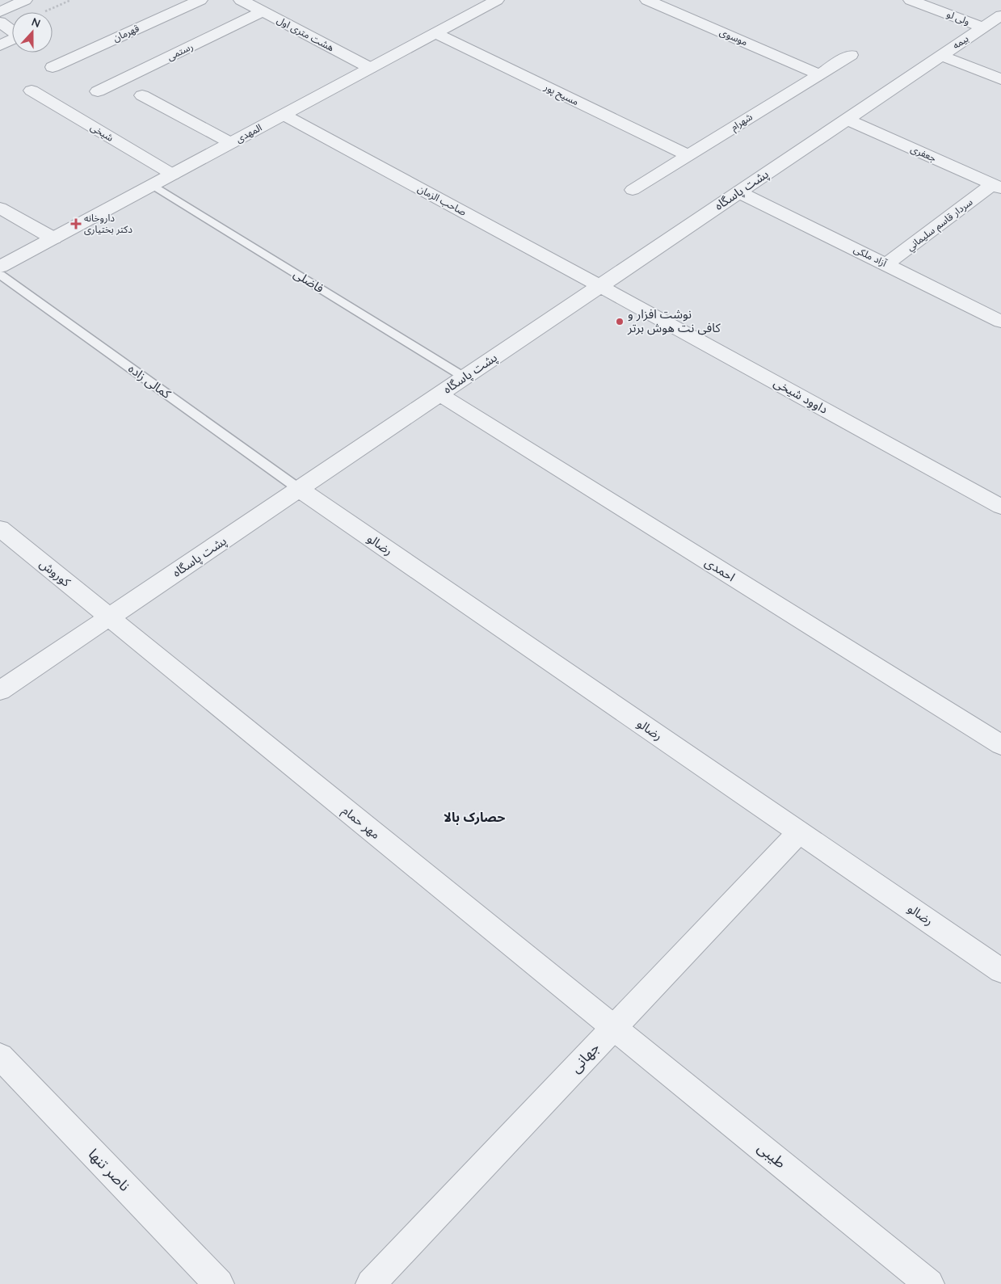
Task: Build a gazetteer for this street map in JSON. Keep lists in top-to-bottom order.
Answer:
{
  "streets": {
    "street": [
      "ولی لو",
      "قهرمان",
      "هشت متری اول",
      "موسوی",
      "بیمه",
      "رستمی",
      "مسیح پور",
      "شهرام",
      "شیخی",
      "المهدی",
      "جعفری",
      "پشت پاسگاه",
      "صاحب الزمان",
      "سردار قاسم سليماني",
      "آزاد ملکی",
      "داوود شیخی",
      "رضالو",
      "احمدی",
      "کوروش",
      "مهر حمام",
      "جهانی",
      "طیبی",
      "ناصر تنها"
    ],
    "lane": ["فاضلی", "کمالی زاده"]
  },
  "crossings": [
    ["ولی لو", "بیمه"],
    ["هشت متری اول", "رستمی"],
    ["هشت متری اول", "المهدی"],
    ["موسوی", "شهرام"],
    ["بیمه", "پشت پاسگاه"],
    ["مسیح پور", "شهرام"],
    ["مسیح پور", "المهدی"],
    ["شیخی", "المهدی"],
    ["المهدی", "صاحب الزمان"],
    ["المهدی", "فاضلی"],
    ["جعفری", "پشت پاسگاه"],
    ["جعفری", "سردار قاسم سليماني"],
    ["پشت پاسگاه", "صاحب الزمان"],
    ["پشت پاسگاه", "آزاد ملکی"],
    ["پشت پاسگاه", "فاضلی"],
    ["پشت پاسگاه", "کمالی زاده"],
    ["پشت پاسگاه", "داوود شیخی"],
    ["پشت پاسگاه", "رضالو"],
    ["پشت پاسگاه", "احمدی"],
    ["پشت پاسگاه", "کوروش"],
    ["پشت پاسگاه", "مهر حمام"],
    ["صاحب الزمان", "داوود شیخی"],
    ["سردار قاسم سليماني", "آزاد ملکی"],
    ["کمالی زاده", "رضالو"],
    ["رضالو", "جهانی"],
    ["کوروش", "مهر حمام"],
    ["مهر حمام", "جهانی"],
    ["مهر حمام", "طیبی"],
    ["جهانی", "طیبی"]
  ],
  "districts": ["حصارک بالا"],
  "places": {
    "health": ["داروخانه دکتر بختیاری"],
    "other": ["نوشت افزار و کافی نت هوش برتر"]
  },
  "north": "top"
}
